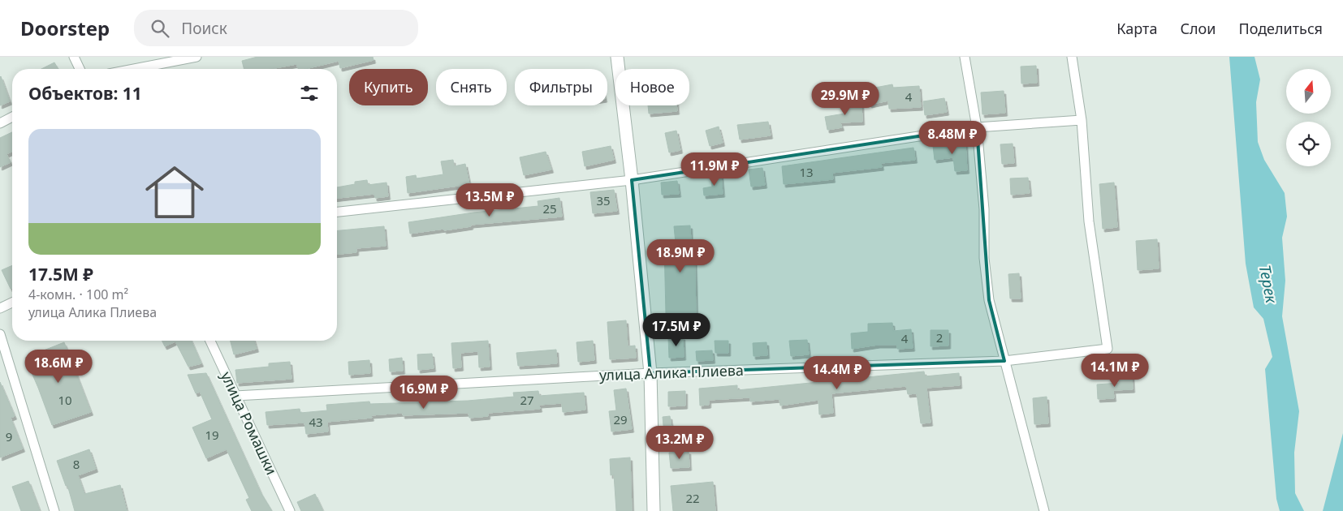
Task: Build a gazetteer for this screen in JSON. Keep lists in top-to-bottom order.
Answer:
{
  "streets": {
    "street": ["улица Алика Плиева", "улица Ромашки"]
  },
  "crossings": [
    ["улица Алика Плиева", "улица Ромашки"]
  ],
  "water": ["Терек"],
  "house_numbers": [
    "4",
    "13",
    "35",
    "25",
    "2",
    "4",
    "10",
    "27",
    "29",
    "43",
    "19",
    "9",
    "8",
    "22"
  ],
  "north": "top",
  "page": {
    "header": "Doorstep",
    "search": "Поиск",
    "nav": ["Карта", "Слои", "Поделиться"],
    "chip": [
      "Купить",
      "Снять",
      "Фильтры",
      "Новое"
    ],
    "heading": "Объектов: 11",
    "price": [
      "29.9M ₽",
      "8.48M ₽",
      "11.9M ₽",
      "13.5M ₽",
      "18.9M ₽",
      "17.5M ₽",
      "18.6M ₽",
      "14.1M ₽",
      "14.4M ₽",
      "16.9M ₽",
      "13.2M ₽"
    ],
    "list": [
      {
        "name": "17.5M ₽",
        "note": "4-комн. · 100 m² · улица Алика Плиева"
      }
    ]
  }
}
